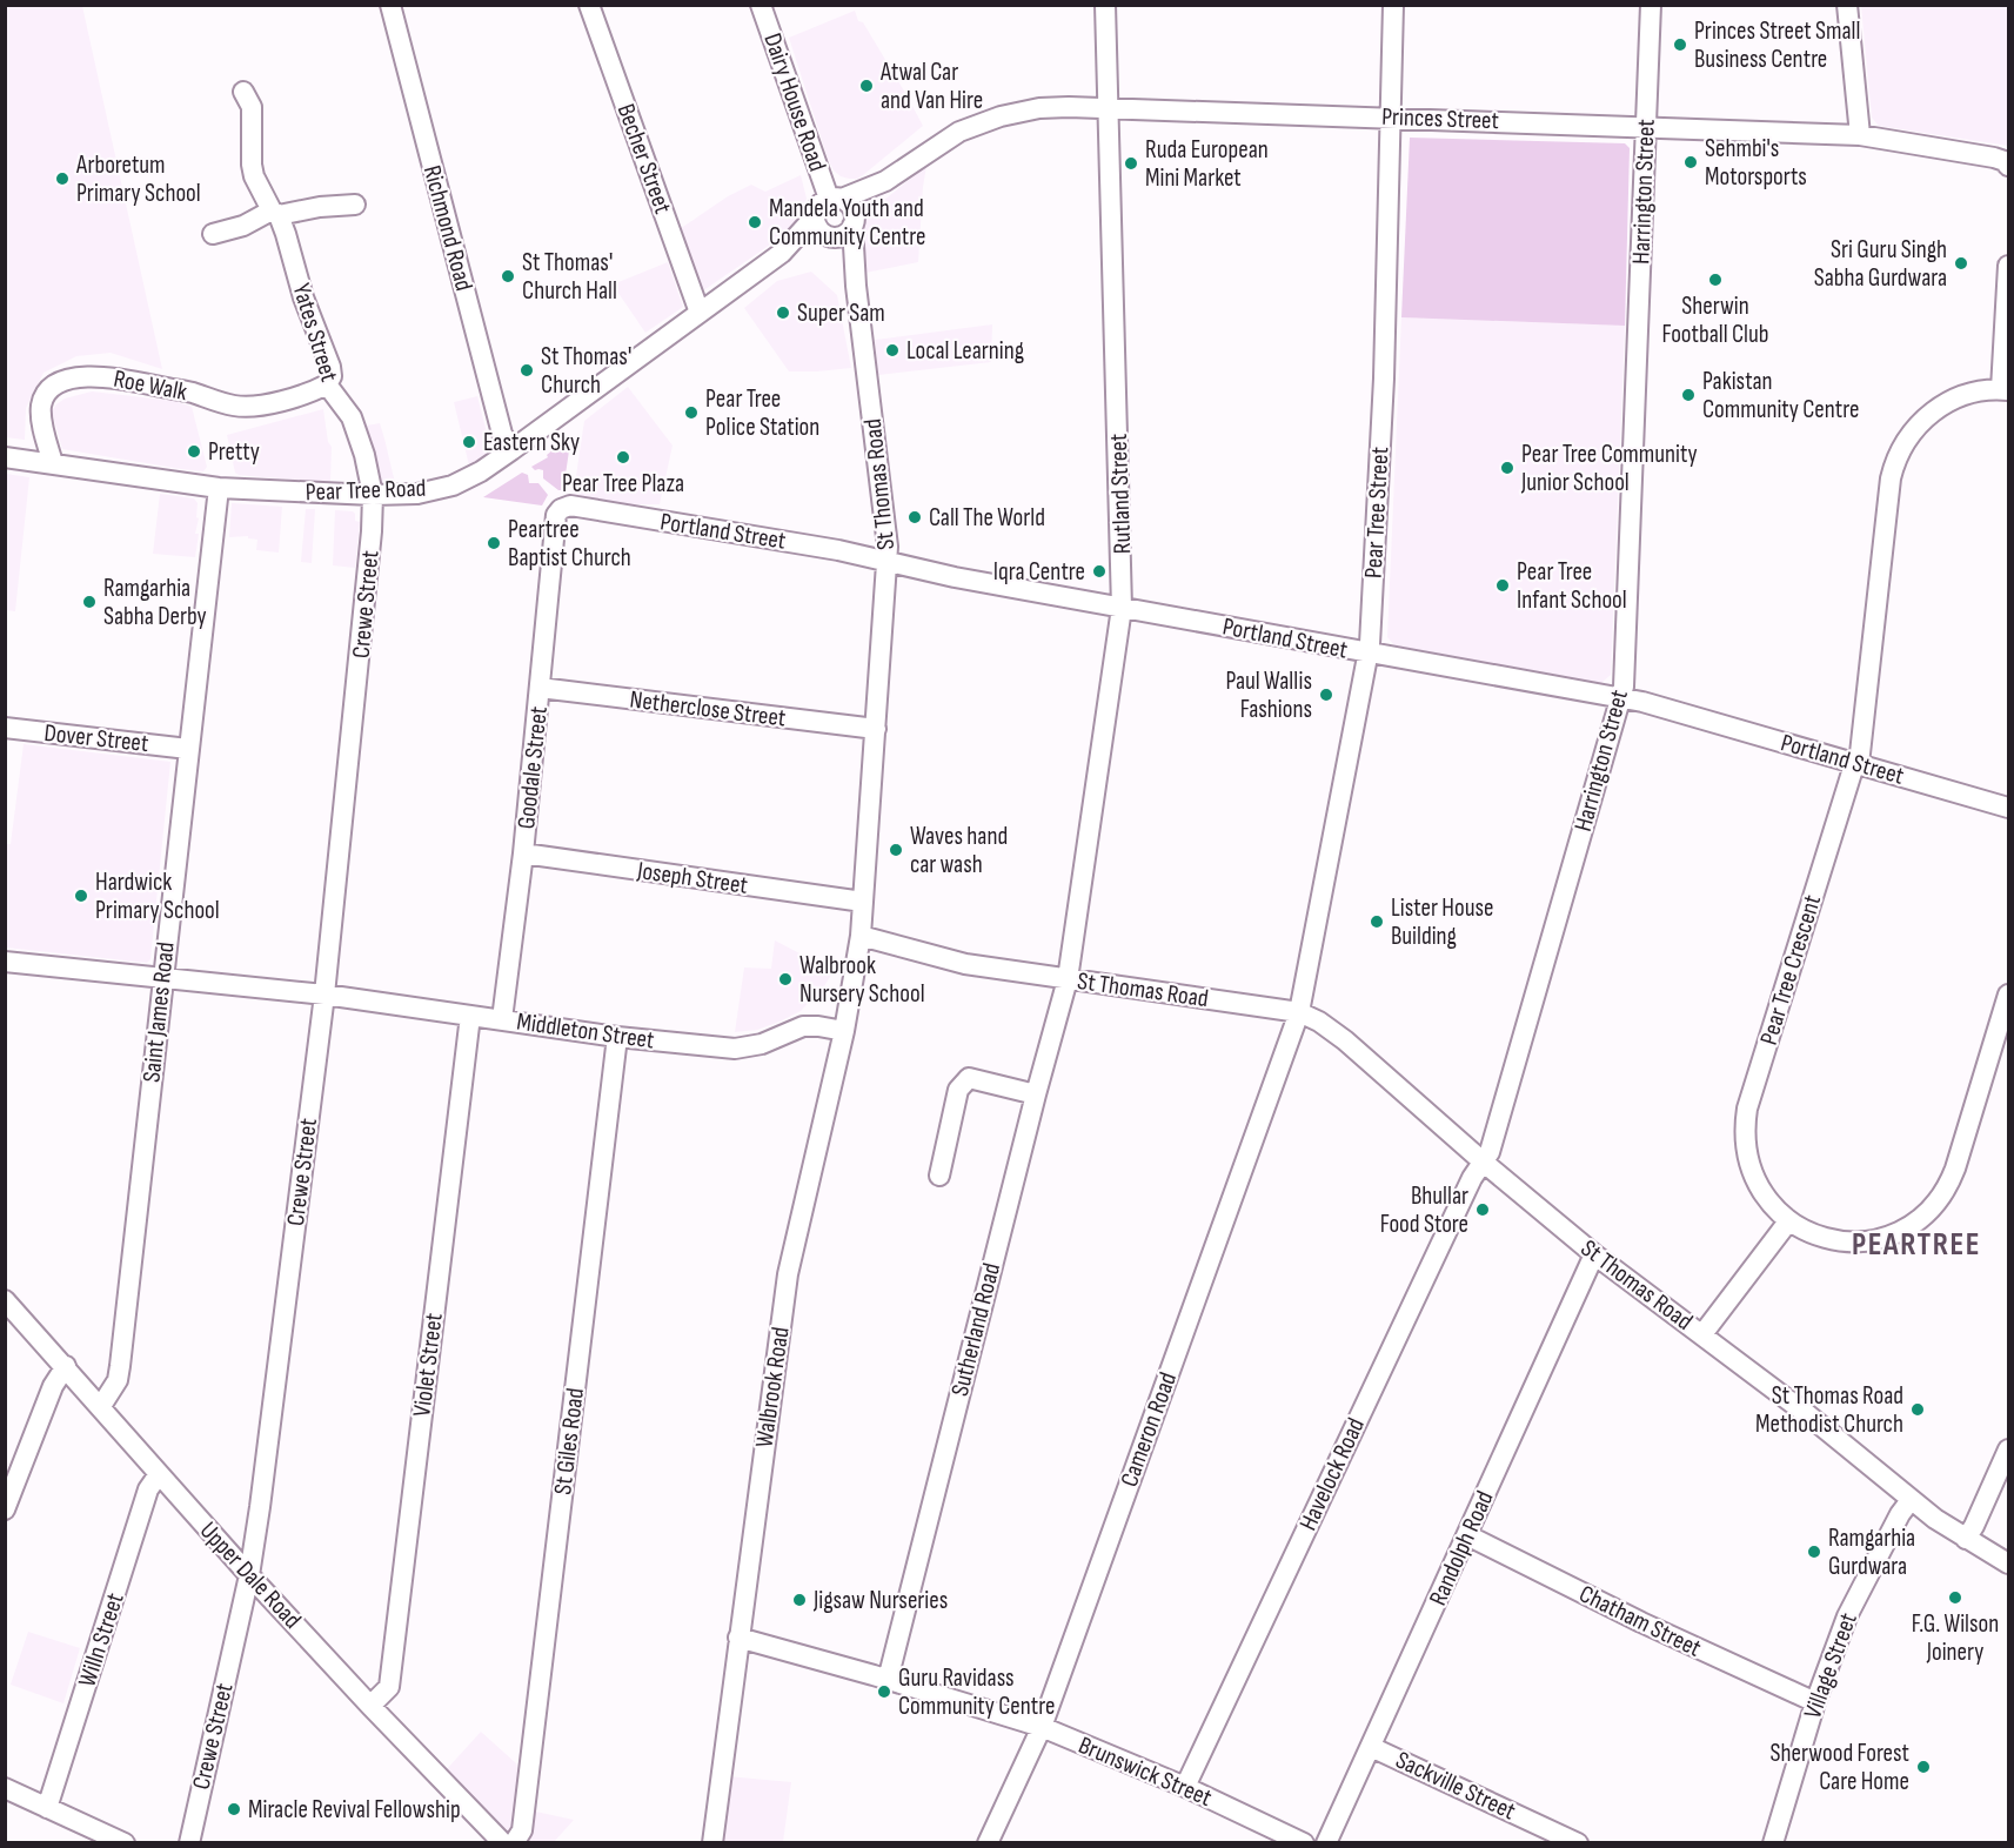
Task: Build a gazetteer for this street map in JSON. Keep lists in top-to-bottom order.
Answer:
{
  "streets": {
    "street": [
      "Dairy House Road",
      "Princes Street",
      "Becher Street",
      "Harrington Street",
      "Richmond Road",
      "Yates Street",
      "Roe Walk",
      "St Thomas Road",
      "Pear Tree Road",
      "Rutland Street",
      "Pear Tree Street",
      "Portland Street",
      "Crewe Street",
      "Netherclose Street",
      "Dover Street",
      "Goodale Street",
      "Joseph Street",
      "Pear Tree Crescent",
      "Saint James Road",
      "Middleton Street",
      "Sutherland Road",
      "Violet Street",
      "Walbrook Road",
      "Cameron Road",
      "St Giles Road",
      "Havelock Road",
      "Randolph Road",
      "Upper Dale Road",
      "Chatham Street",
      "Willn Street",
      "Village Street",
      "Brunswick Street",
      "Sackville Street"
    ]
  },
  "crossings": [
    ["Dairy House Road", "Princes Street"],
    ["Dairy House Road", "St Thomas Road"],
    ["Dairy House Road", "Pear Tree Road"],
    ["Princes Street", "Harrington Street"],
    ["Princes Street", "St Thomas Road"],
    ["Princes Street", "Pear Tree Road"],
    ["Princes Street", "Rutland Street"],
    ["Princes Street", "Pear Tree Street"],
    ["Becher Street", "Pear Tree Road"],
    ["Harrington Street", "St Thomas Road"],
    ["Harrington Street", "Portland Street"],
    ["Harrington Street", "Havelock Road"],
    ["Richmond Road", "Pear Tree Road"],
    ["Yates Street", "Roe Walk"],
    ["Yates Street", "Pear Tree Road"],
    ["Yates Street", "Crewe Street"],
    ["Roe Walk", "Pear Tree Road"],
    ["St Thomas Road", "Pear Tree Road"],
    ["St Thomas Road", "Rutland Street"],
    ["St Thomas Road", "Pear Tree Street"],
    ["St Thomas Road", "Portland Street"],
    ["St Thomas Road", "Netherclose Street"],
    ["St Thomas Road", "Joseph Street"],
    ["St Thomas Road", "Sutherland Road"],
    ["St Thomas Road", "Walbrook Road"],
    ["St Thomas Road", "Cameron Road"],
    ["St Thomas Road", "Havelock Road"],
    ["St Thomas Road", "Randolph Road"],
    ["St Thomas Road", "Village Street"],
    ["Pear Tree Road", "Crewe Street"],
    ["Pear Tree Road", "Saint James Road"],
    ["Rutland Street", "Portland Street"],
    ["Rutland Street", "Sutherland Road"],
    ["Pear Tree Street", "Portland Street"],
    ["Pear Tree Street", "Cameron Road"],
    ["Portland Street", "Goodale Street"],
    ["Portland Street", "Pear Tree Crescent"],
    ["Crewe Street", "Middleton Street"],
    ["Crewe Street", "Upper Dale Road"],
    ["Netherclose Street", "Goodale Street"],
    ["Dover Street", "Saint James Road"],
    ["Goodale Street", "Joseph Street"],
    ["Goodale Street", "Middleton Street"],
    ["Saint James Road", "Middleton Street"],
    ["Saint James Road", "Upper Dale Road"],
    ["Middleton Street", "Violet Street"],
    ["Middleton Street", "Walbrook Road"],
    ["Middleton Street", "St Giles Road"],
    ["Sutherland Road", "Brunswick Street"],
    ["Violet Street", "Upper Dale Road"],
    ["Walbrook Road", "Brunswick Street"],
    ["Cameron Road", "Brunswick Street"],
    ["Havelock Road", "Brunswick Street"],
    ["Randolph Road", "Chatham Street"],
    ["Randolph Road", "Sackville Street"],
    ["Upper Dale Road", "Willn Street"],
    ["Chatham Street", "Village Street"]
  ],
  "districts": ["PEARTREE"],
  "places": [
    "Princes Street Small Business Centre",
    "Atwal Car and Van Hire",
    "Sehmbi's Motorsports",
    "Ruda European Mini Market",
    "Arboretum Primary School",
    "Mandela Youth and Community Centre",
    "Sri Guru Singh Sabha Gurdwara",
    "St Thomas' Church Hall",
    "Sherwin Football Club",
    "Super Sam",
    "Local Learning",
    "St Thomas' Church",
    "Pakistan Community Centre",
    "Pear Tree Police Station",
    "Eastern Sky",
    "Pretty",
    "Pear Tree Plaza",
    "Pear Tree Community Junior School",
    "Call The World",
    "Peartree Baptist Church",
    "Iqra Centre",
    "Pear Tree Infant School",
    "Ramgarhia Sabha Derby",
    "Paul Wallis Fashions",
    "Waves hand car wash",
    "Hardwick Primary School",
    "Lister House Building",
    "Walbrook Nursery School",
    "Bhullar Food Store",
    "St Thomas Road Methodist Church",
    "Ramgarhia Gurdwara",
    "F.G. Wilson Joinery",
    "Jigsaw Nurseries",
    "Guru Ravidass Community Centre",
    "Sherwood Forest Care Home",
    "Miracle Revival Fellowship"
  ]
}
